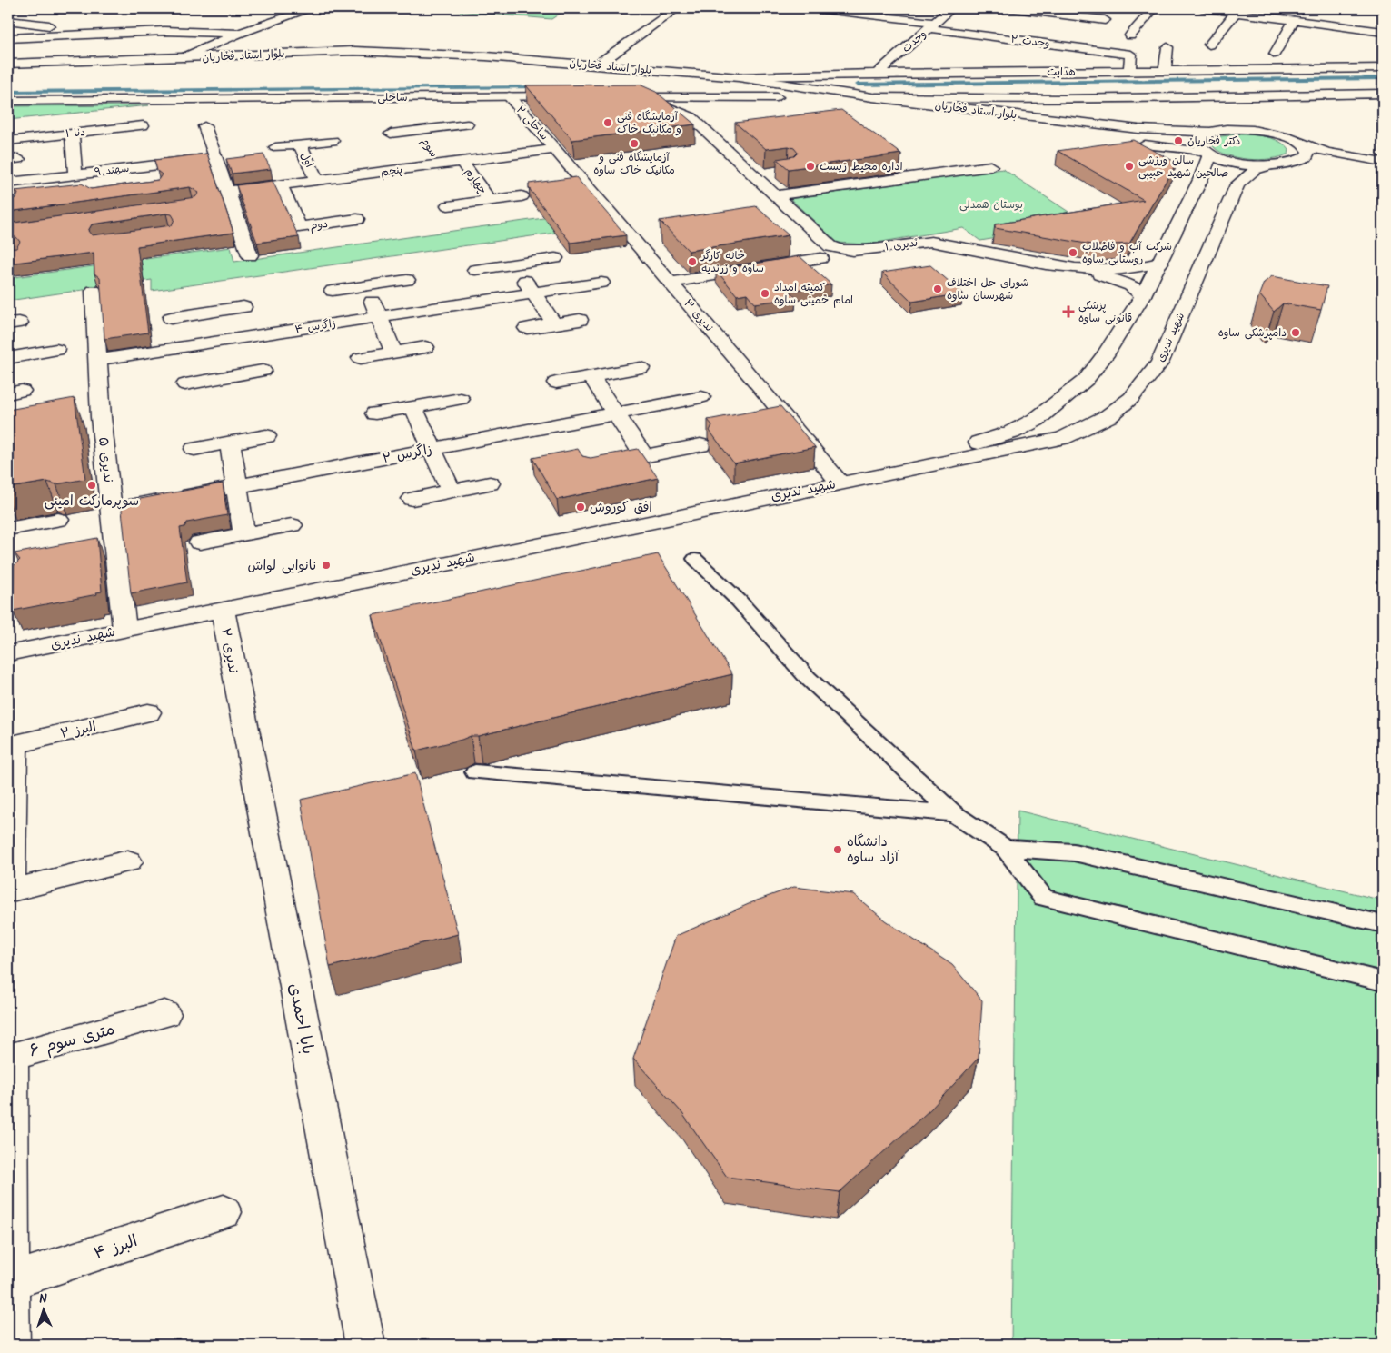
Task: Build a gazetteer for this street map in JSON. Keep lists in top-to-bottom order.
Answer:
{
  "streets": {
    "street": [
      "وحدت",
      "وحدت ۲",
      "بلوار استاد فخاریان",
      "هدایت",
      "ساحلی",
      "ساحلی ۲",
      "دنا ۱",
      "سوم",
      "اول",
      "سهند ۹",
      "پنجم",
      "چهارم",
      "دوم",
      "ندیری ۱",
      "ندیری ۳",
      "زاگرس ۴",
      "شهید ندیری",
      "زاگرس ۲",
      "ندیری ۵",
      "ندیری ۲",
      "البرز ۲",
      "بابا احمدی",
      "۶ متری سوم",
      "البرز ۴"
    ]
  },
  "crossings": [
    ["وحدت", "وحدت ۲"],
    ["وحدت", "هدایت"],
    ["وحدت ۲", "هدایت"],
    ["بلوار استاد فخاریان", "هدایت"],
    ["بلوار استاد فخاریان", "شهید ندیری"],
    ["ساحلی", "ساحلی ۲"],
    ["ساحلی ۲", "پنجم"],
    ["ساحلی ۲", "ندیری ۳"],
    ["سوم", "پنجم"],
    ["اول", "پنجم"],
    ["پنجم", "چهارم"],
    ["پنجم", "دوم"],
    ["پنجم", "ندیری ۳"],
    ["ندیری ۱", "شهید ندیری"],
    ["ندیری ۳", "شهید ندیری"],
    ["زاگرس ۴", "ندیری ۵"],
    ["شهید ندیری", "ندیری ۵"],
    ["شهید ندیری", "ندیری ۲"],
    ["زاگرس ۲", "ندیری ۵"],
    ["ندیری ۲", "بابا احمدی"],
    ["۶ متری سوم", "البرز ۴"]
  ],
  "parks": ["بوستان همدلی"],
  "places": {
    "other": [
      "آزمایشگاه فنی و مکانیک خاک",
      "دکتر فخاریان",
      "آزمایشگاه فنی و مکانیک خاک ساوه",
      "اداره محیط زیست",
      "سالن ورزشی صالحین شهید حبیبی",
      "شرکت آب و فاضلاب روستایی ساوه",
      "خانه کارگر ساوه و زرندیه",
      "شورای حل اختلاف شهرستان ساوه",
      "کمیته امداد امام خمینی ساوه",
      "دامپزشکی ساوه",
      "سوپرمارکت امینی",
      "افق کوروش",
      "نانوایی لواش",
      "دانشگاه آزاد ساوه"
    ],
    "health": ["پزشکی قانونی ساوه"]
  },
  "north": "top"
}
